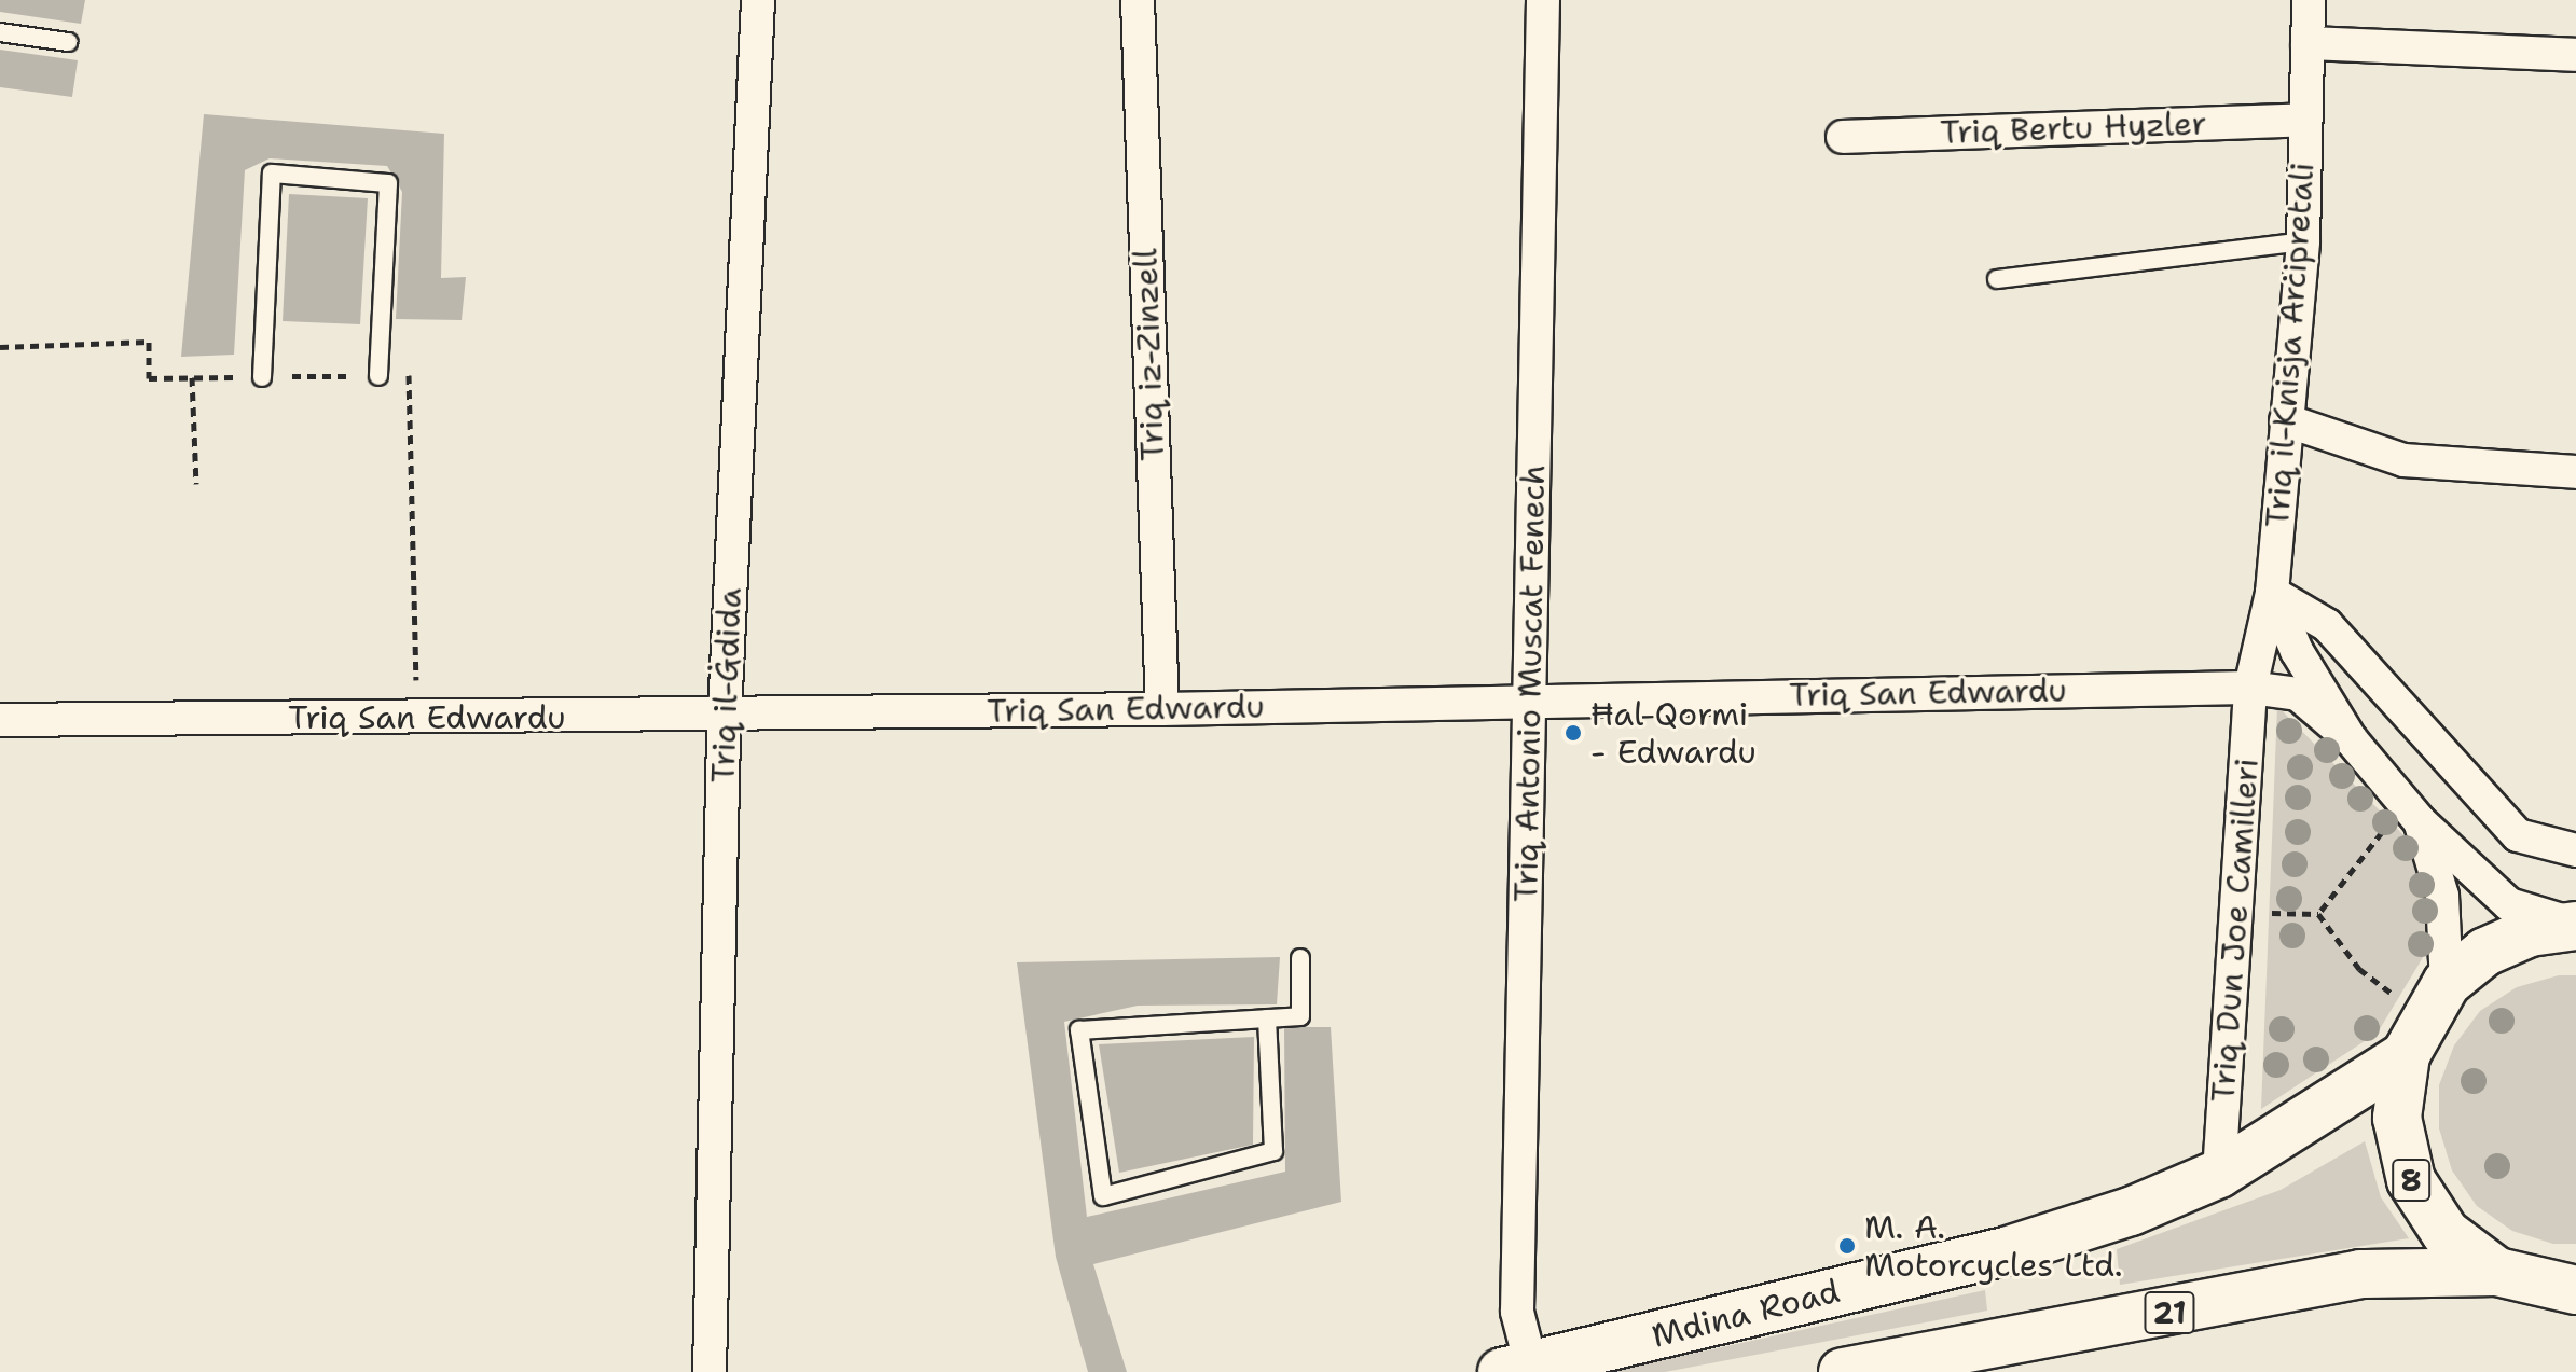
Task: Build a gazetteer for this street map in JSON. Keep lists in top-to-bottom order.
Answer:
{
  "streets": {
    "highway": ["8", "21", "Mdina Road"],
    "street": [
      "Triq Bertu Hyzler",
      "Triq il-Knisja Arċipretali",
      "Triq iz-Zinzell",
      "Triq Antonio Muscat Fenech",
      "Triq il-Ġdida",
      "Triq San Edwardu",
      "Triq Dun Joe Camilleri"
    ]
  },
  "crossings": [
    ["Triq Bertu Hyzler", "Triq il-Knisja Arċipretali"],
    ["Triq il-Knisja Arċipretali", "Triq San Edwardu"],
    ["Triq il-Knisja Arċipretali", "Triq Dun Joe Camilleri"],
    ["Triq iz-Zinzell", "Triq San Edwardu"],
    ["Triq Antonio Muscat Fenech", "Triq San Edwardu"],
    ["Triq Antonio Muscat Fenech", "Mdina Road"],
    ["Triq il-Ġdida", "Triq San Edwardu"],
    ["Triq San Edwardu", "Triq Dun Joe Camilleri"],
    ["Triq Dun Joe Camilleri", "Mdina Road"],
    ["8", "21"],
    ["8", "Mdina Road"]
  ],
  "places": ["Ħal Qormi - Edwardu", "M. A. Motorcycles Ltd."]
}
